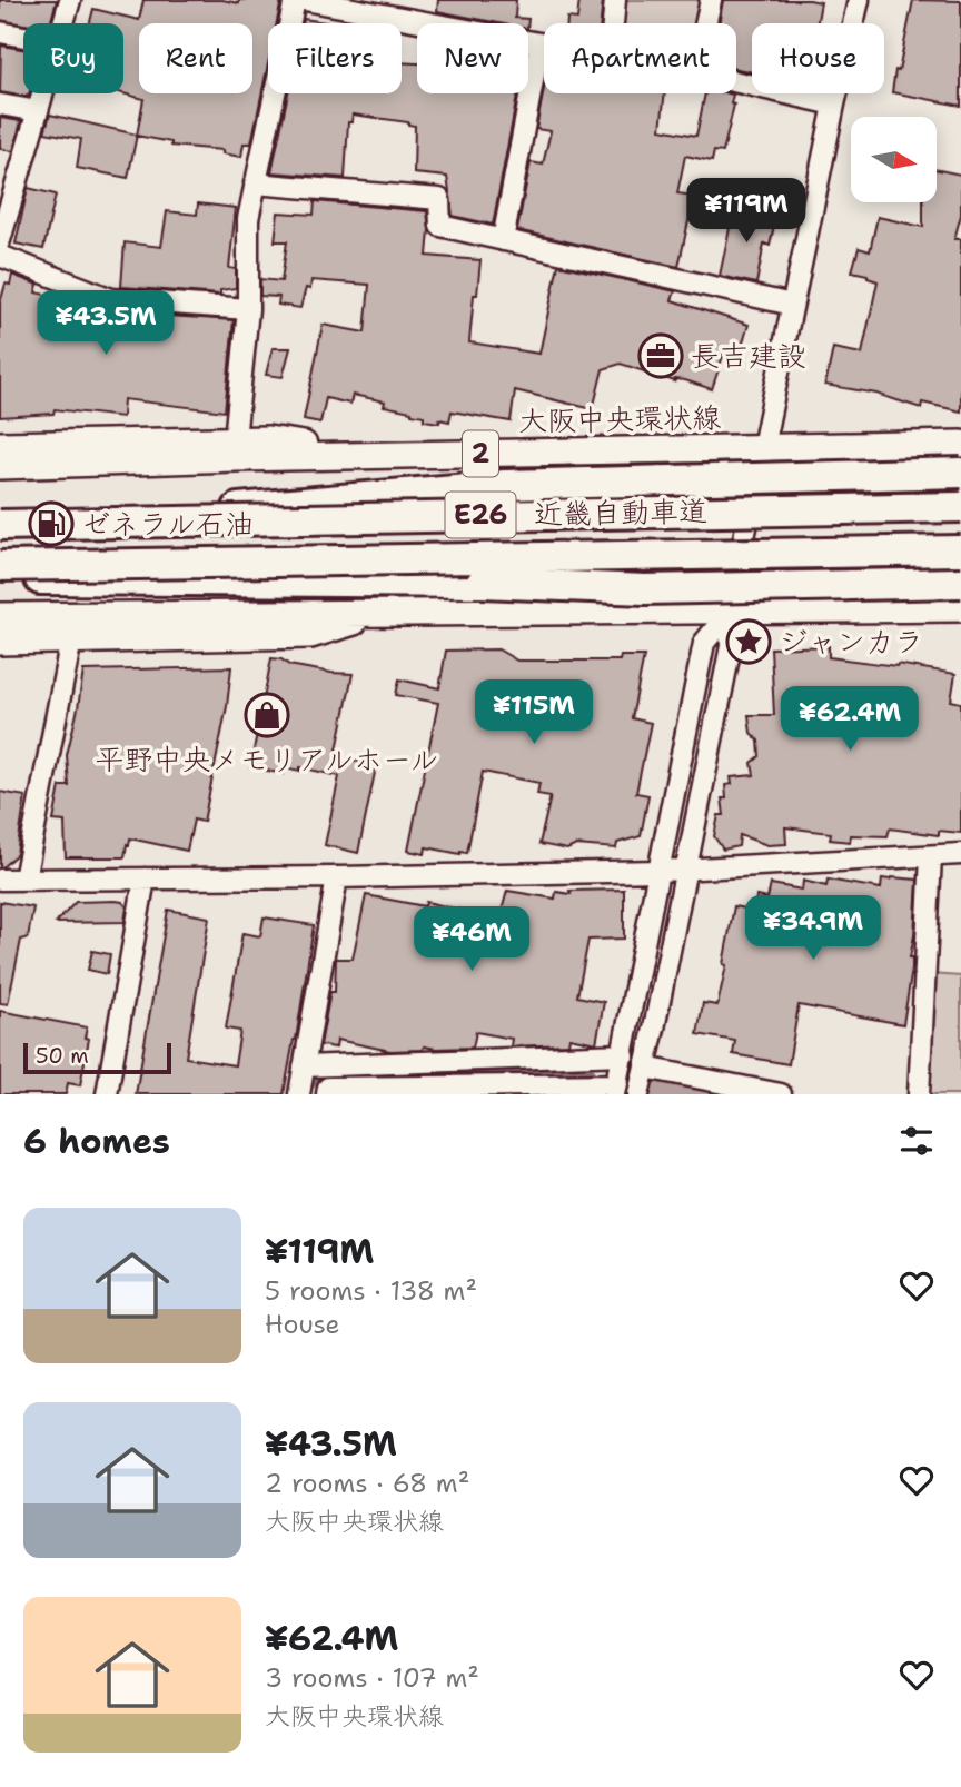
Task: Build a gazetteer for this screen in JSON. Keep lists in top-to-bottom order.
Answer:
{
  "streets": {
    "highway": ["近畿自動車道", "E26"],
    "main road": ["大阪中央環状線", "2"]
  },
  "places": {
    "office": ["長吉建設"],
    "fuel station": ["ゼネラル石油"],
    "place": ["ジャンカラ"],
    "shop": ["平野中央メモリアルホール"]
  },
  "scale_bar": "50 m",
  "north": "right",
  "page": {
    "chip": [
      "Buy",
      "Rent",
      "Filters",
      "New",
      "Apartment",
      "House"
    ],
    "price": [
      "¥119M",
      "¥43.5M",
      "¥115M",
      "¥62.4M",
      "¥34.9M",
      "¥46M"
    ],
    "scale": "50 m",
    "heading": "6 homes",
    "list": [
      {
        "name": "¥119M",
        "note": "5 rooms · 138 m² · House"
      },
      {
        "name": "¥43.5M",
        "note": "2 rooms · 68 m² · 大阪中央環状線"
      },
      {
        "name": "¥62.4M",
        "note": "3 rooms · 107 m² · 大阪中央環状線"
      }
    ]
  }
}
